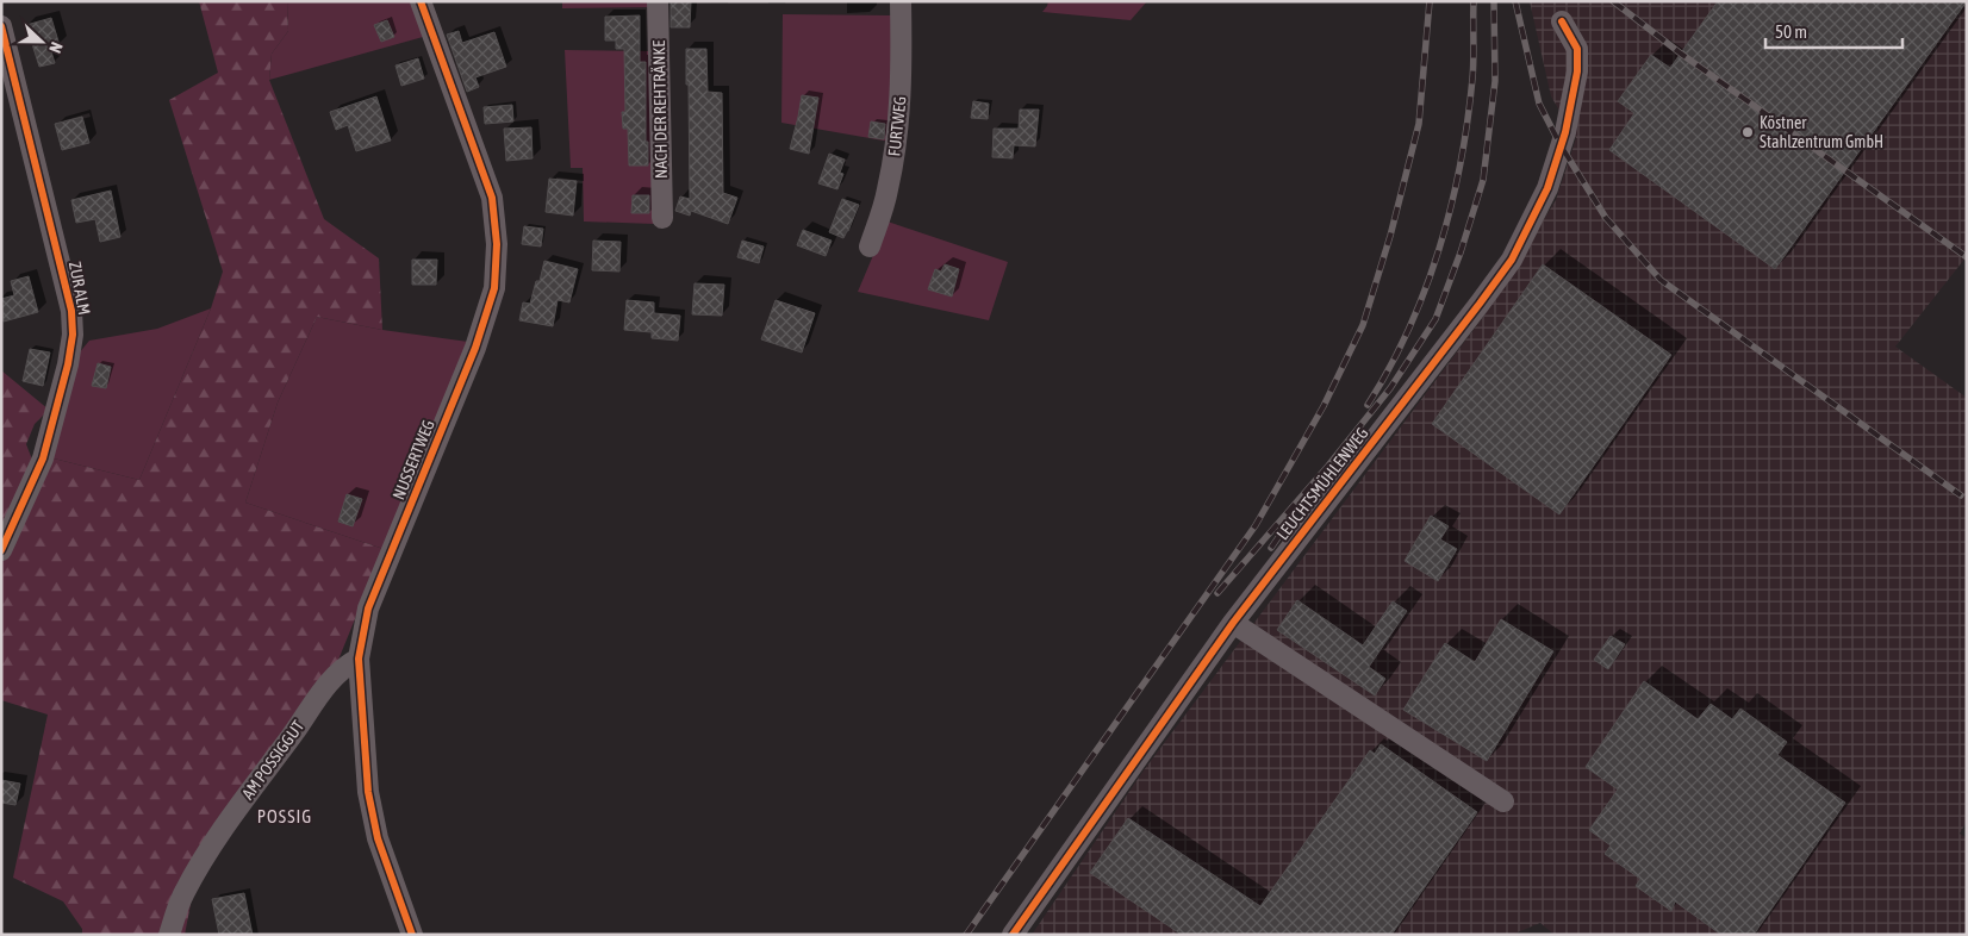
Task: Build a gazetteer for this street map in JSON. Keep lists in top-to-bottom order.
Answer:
{
  "streets": {
    "street": [
      "NACH DER REHTRÄNKE",
      "FURTWEG",
      "ZUR ALM",
      "NUSSERTWEG",
      "LEUCHTSMÜHLENWEG",
      "AM POSSIGGUT"
    ]
  },
  "crossings": [
    ["NUSSERTWEG", "AM POSSIGGUT"]
  ],
  "districts": ["POSSIG"],
  "places": ["Köstner Stahlzentrum GmbH"],
  "scale_bar": "50 m",
  "north": "right"
}
